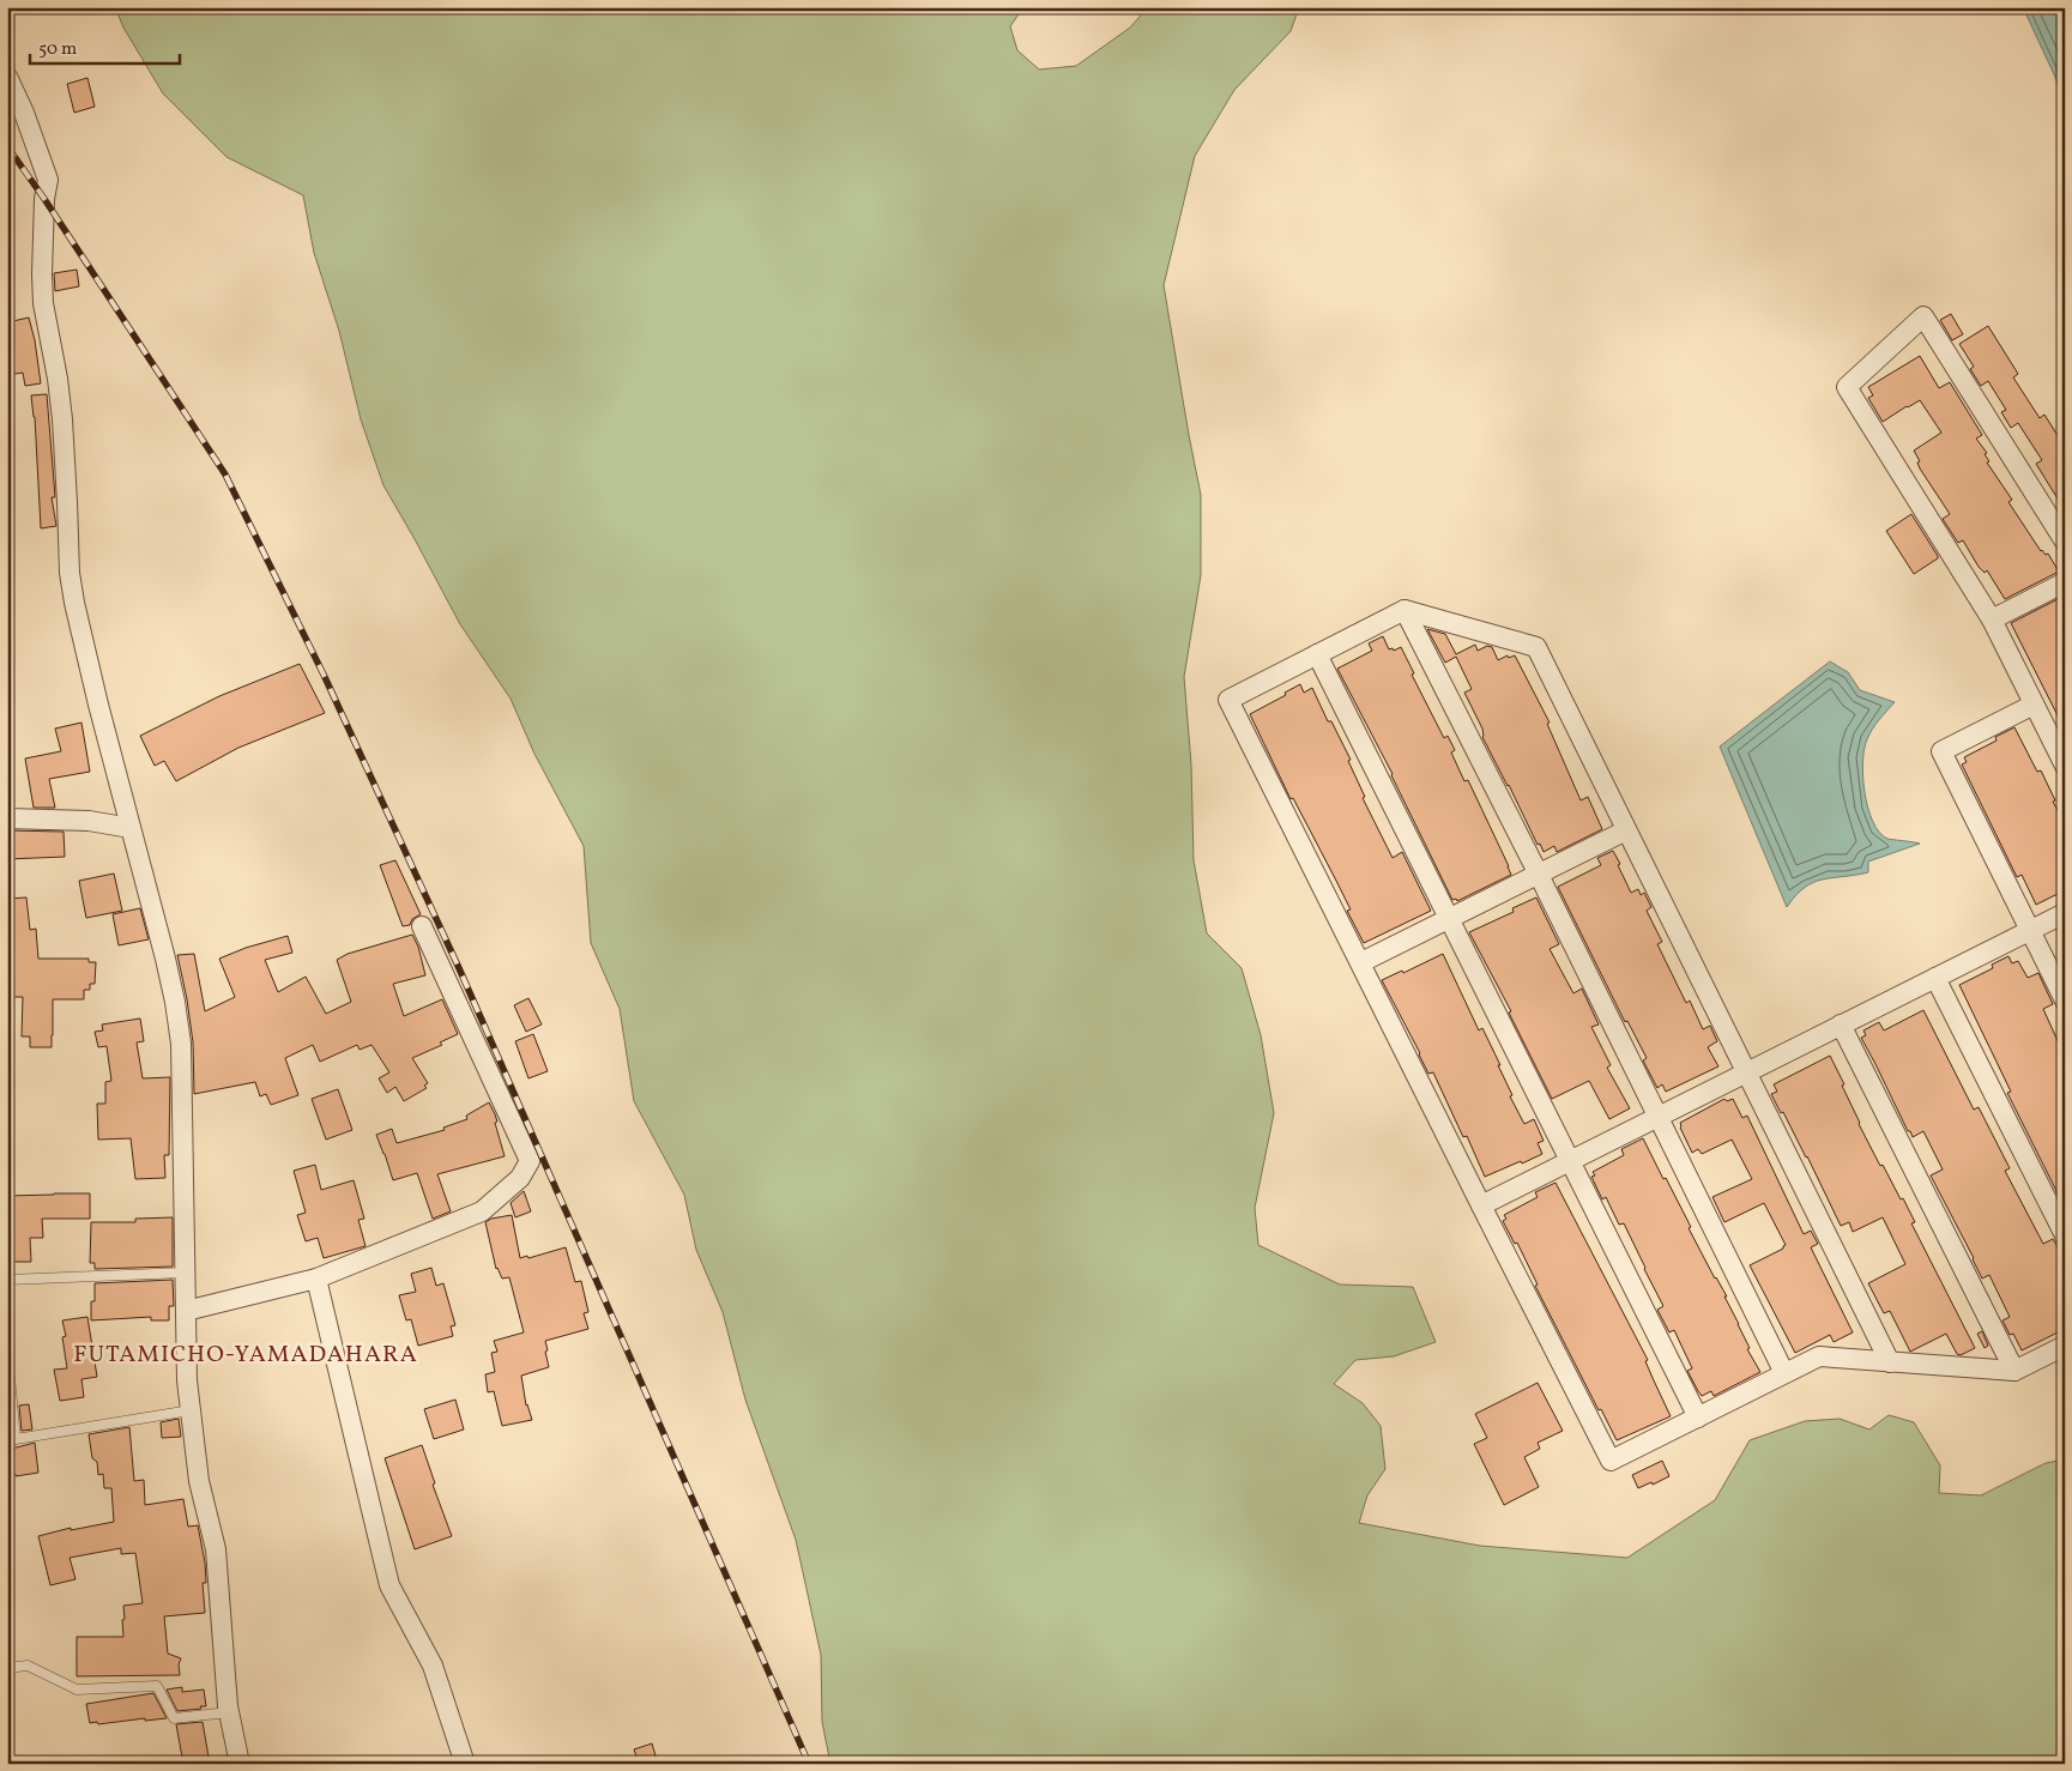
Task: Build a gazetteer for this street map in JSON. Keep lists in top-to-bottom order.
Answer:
{
  "districts": ["FUTAMICHO-YAMADAHARA"],
  "scale_bar": "50 m"
}
